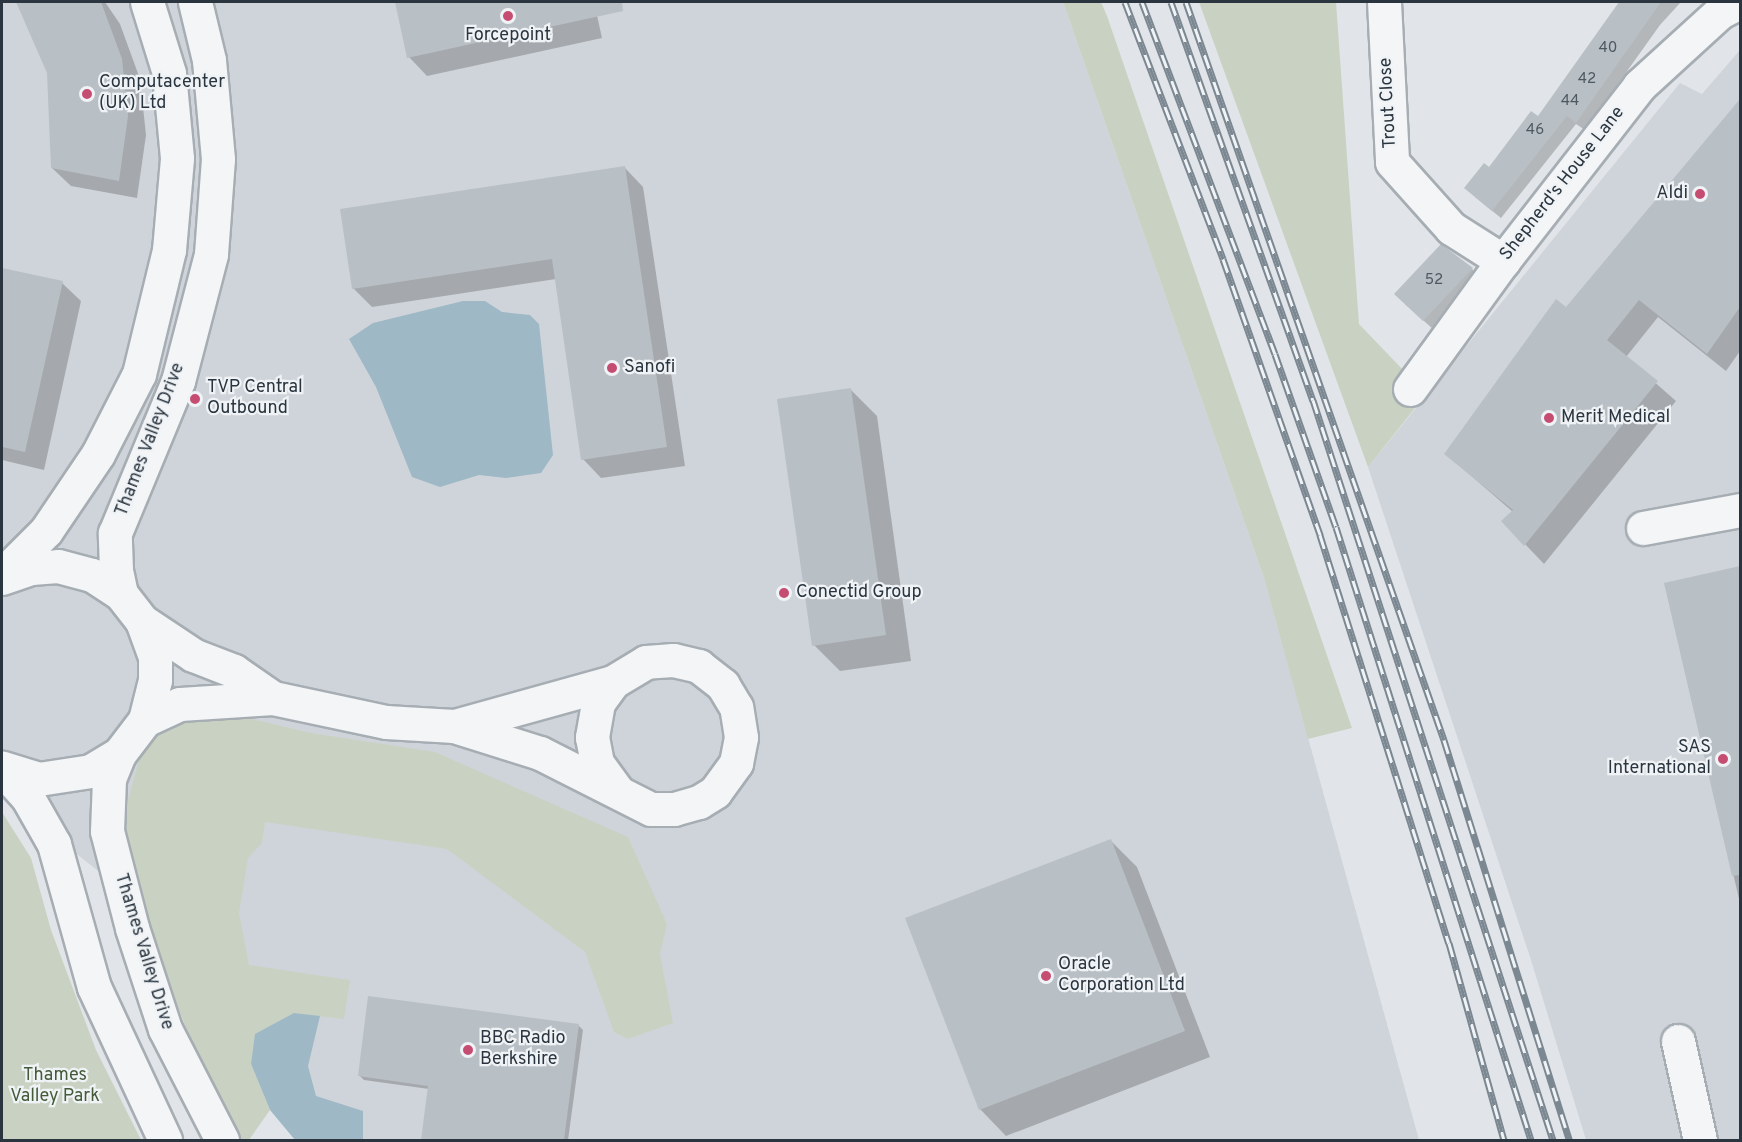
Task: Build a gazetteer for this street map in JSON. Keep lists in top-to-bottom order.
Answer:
{
  "streets": {
    "street": ["Trout Close", "Shepherd's House Lane", "Thames Valley Drive"]
  },
  "crossings": [
    ["Trout Close", "Shepherd's House Lane"]
  ],
  "parks": ["Thames Valley Park"],
  "places": [
    "Forcepoint",
    "Computacenter (UK) Ltd",
    "Aldi",
    "Sanofi",
    "TVP Central Outbound",
    "Merit Medical",
    "Conectid Group",
    "SAS International",
    "Oracle Corporation Ltd",
    "BBC Radio Berkshire"
  ],
  "house_numbers": [
    "40",
    "42",
    "44",
    "46",
    "52"
  ]
}
